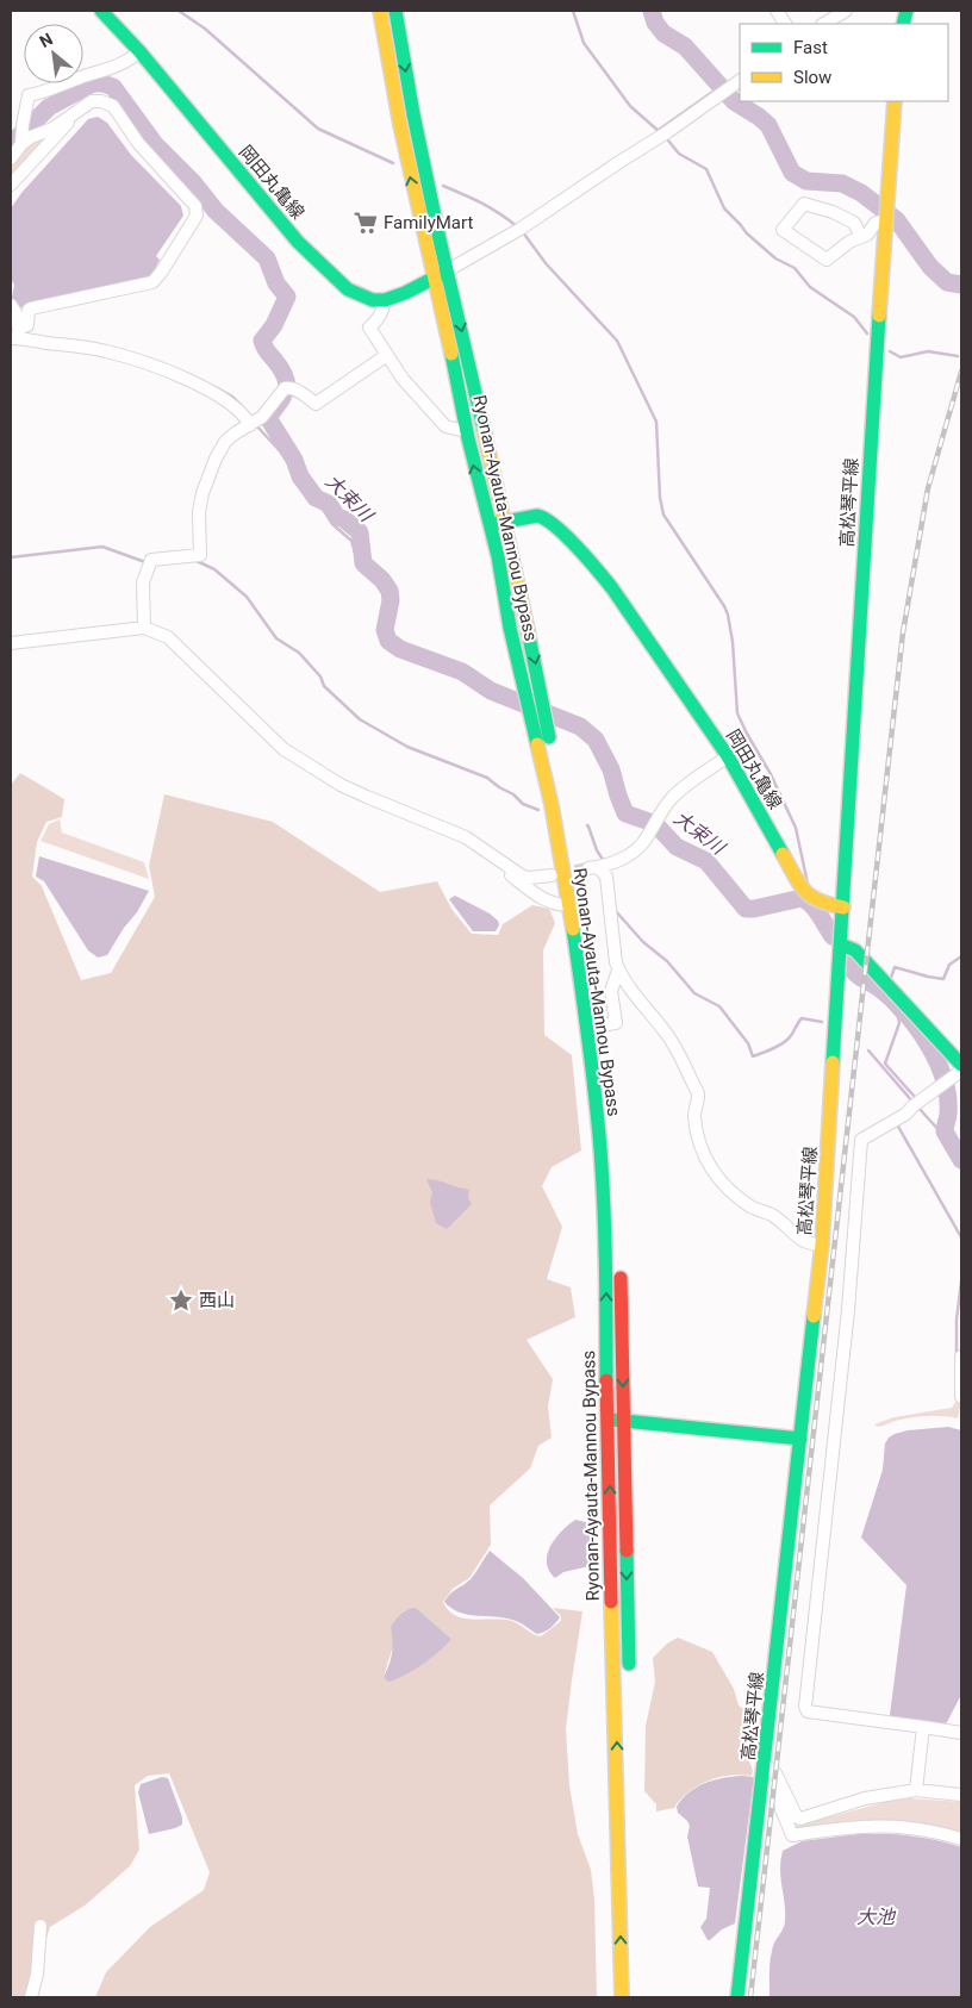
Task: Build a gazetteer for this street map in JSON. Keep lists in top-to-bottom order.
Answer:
{
  "streets": {
    "main road": ["岡田丸亀線", "高松琴平線", "Ryonan-Ayauta-Mannou Bypass"]
  },
  "crossings": [
    ["岡田丸亀線", "高松琴平線"],
    ["岡田丸亀線", "Ryonan-Ayauta-Mannou Bypass"]
  ],
  "water": ["大束川", "大池"],
  "places": {
    "supermarket": ["FamilyMart"],
    "place": ["西山"]
  },
  "legend": ["Fast", "Slow"],
  "north": "top left"
}
